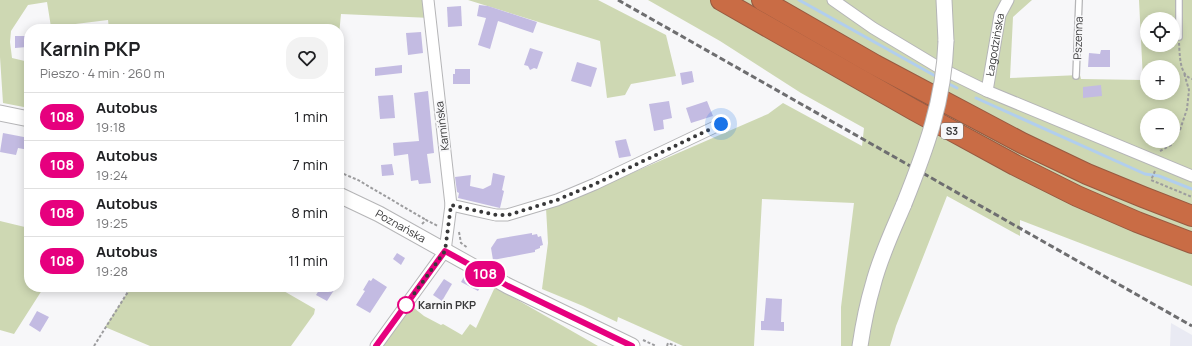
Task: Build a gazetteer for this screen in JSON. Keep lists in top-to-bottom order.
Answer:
{
  "streets": {
    "highway": ["S3"],
    "street": ["Łagodzińska", "Karnińska", "Poznańska"],
    "lane": ["Pszenna"]
  },
  "crossings": [
    ["Karnińska", "Poznańska"]
  ],
  "places": ["Karnin PKP"],
  "lines": ["bus line 108"],
  "page": {
    "on_map": "108",
    "map_buttons": ["+", "−"],
    "heading": ["Karnin PKP", "Pieszo · 4 min · 260 m"],
    "list": [
      {
        "mark": "108",
        "name": "Autobus",
        "note": "19:18",
        "value": "1 min"
      },
      {
        "mark": "108",
        "name": "Autobus",
        "note": "19:24",
        "value": "7 min"
      },
      {
        "mark": "108",
        "name": "Autobus",
        "note": "19:25",
        "value": "8 min"
      },
      {
        "mark": "108",
        "name": "Autobus",
        "note": "19:28",
        "value": "11 min"
      }
    ]
  }
}
